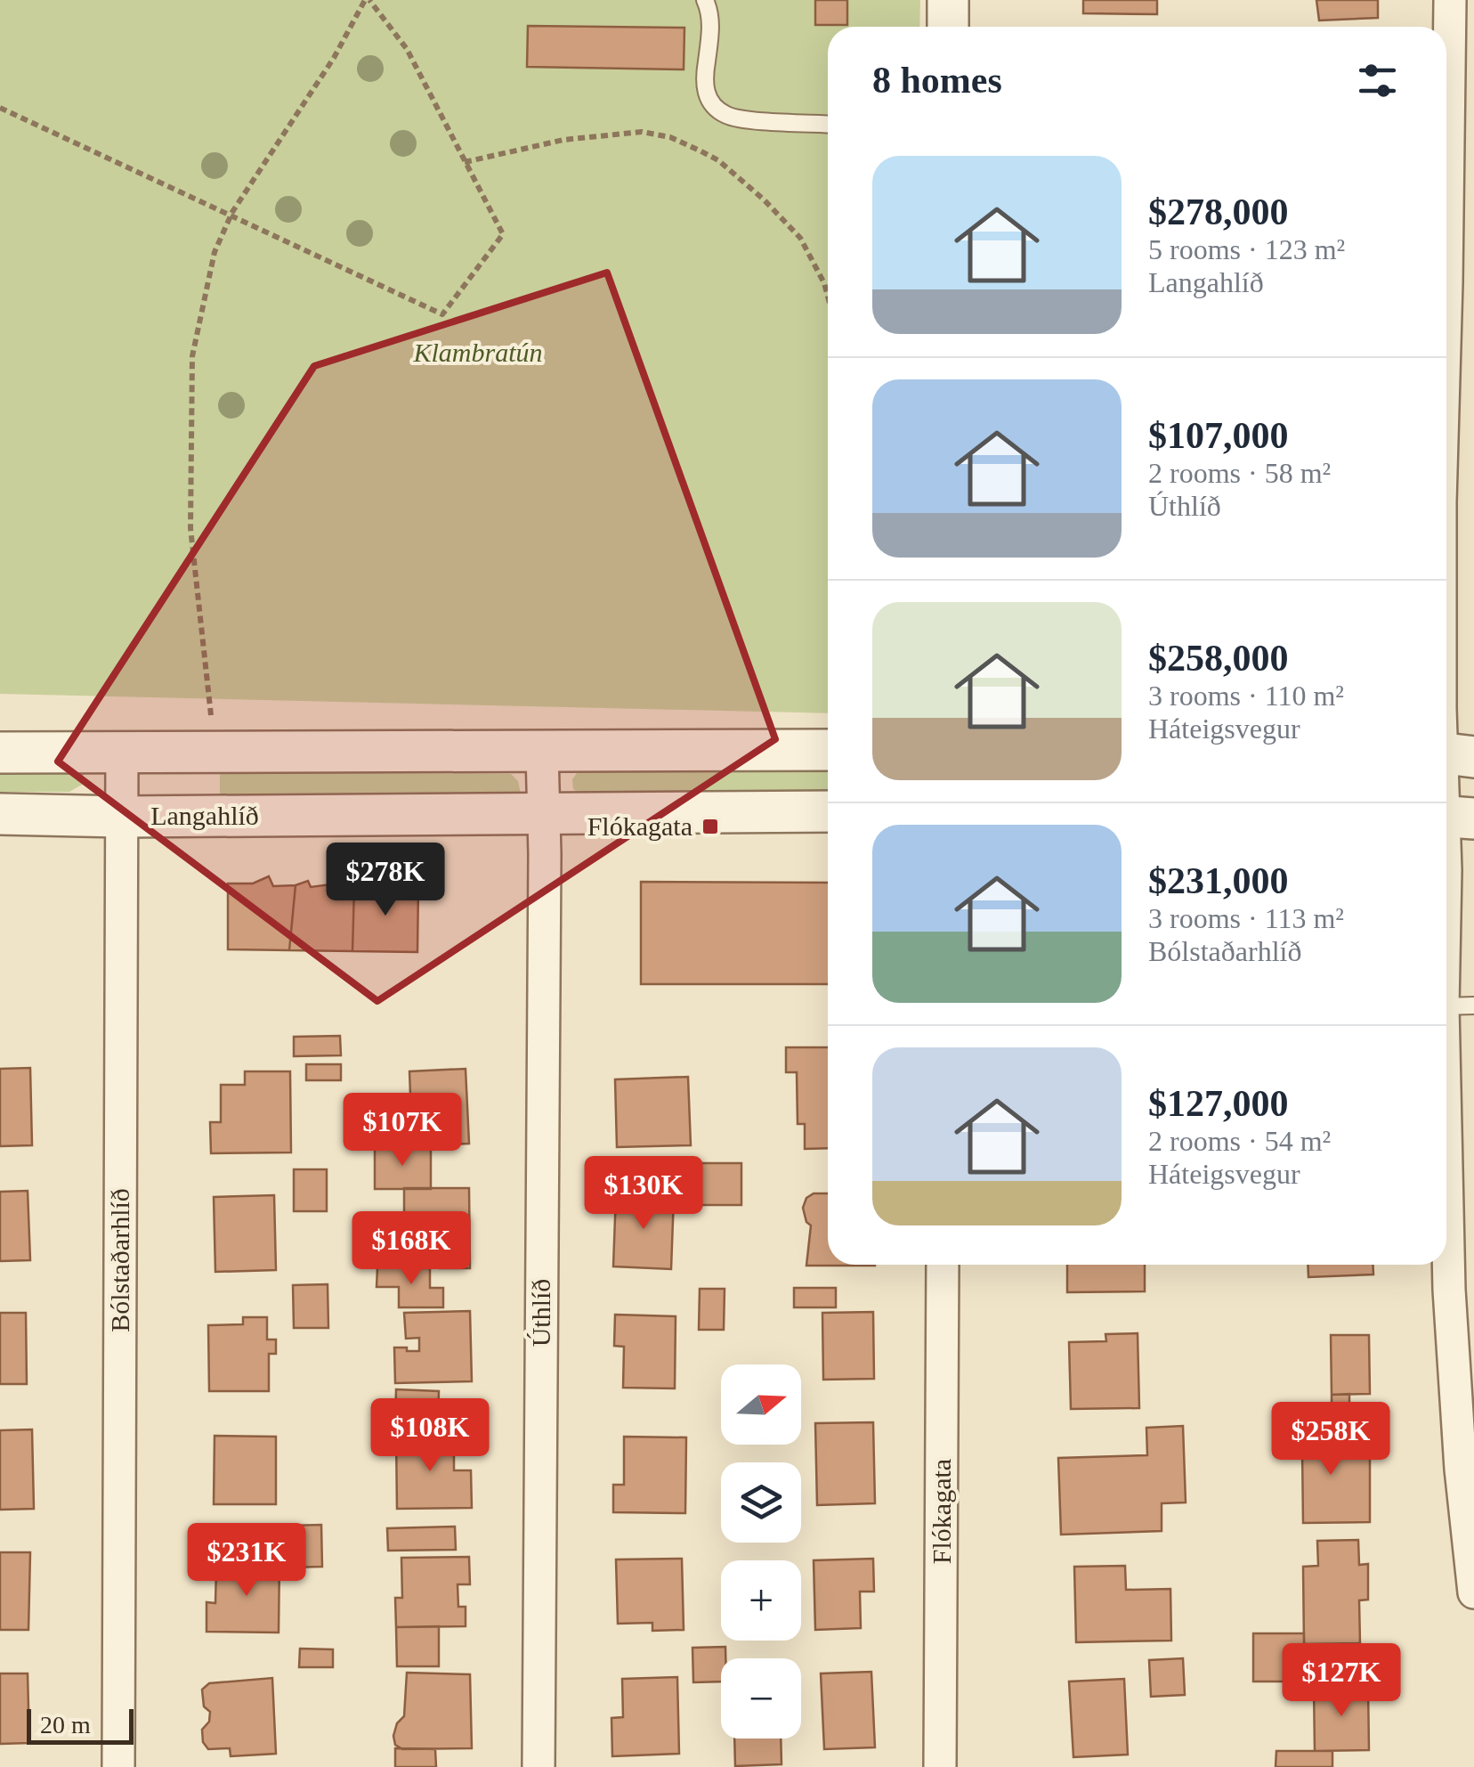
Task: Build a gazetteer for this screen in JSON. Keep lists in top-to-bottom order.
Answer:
{
  "streets": {
    "street": [
      "Langahlíð",
      "Bólstaðarhlíð",
      "Úthlíð",
      "Flókagata"
    ]
  },
  "crossings": [
    ["Langahlíð", "Bólstaðarhlíð"],
    ["Langahlíð", "Úthlíð"]
  ],
  "parks": ["Klambratún"],
  "places": {
    "transit": ["Flókagata"]
  },
  "scale_bar": "20 m",
  "north": "right",
  "page": {
    "heading": "8 homes",
    "list": [
      {
        "name": "$278,000",
        "note": "5 rooms · 123 m² · Langahlíð"
      },
      {
        "name": "$107,000",
        "note": "2 rooms · 58 m² · Úthlíð"
      },
      {
        "name": "$258,000",
        "note": "3 rooms · 110 m² · Háteigsvegur"
      },
      {
        "name": "$231,000",
        "note": "3 rooms · 113 m² · Bólstaðarhlíð"
      },
      {
        "name": "$127,000",
        "note": "2 rooms · 54 m² · Háteigsvegur"
      }
    ],
    "price": [
      "$278K",
      "$107K",
      "$130K",
      "$168K",
      "$108K",
      "$258K",
      "$231K",
      "$127K"
    ],
    "map_buttons": ["+", "−"],
    "scale": "20 m"
  }
}
